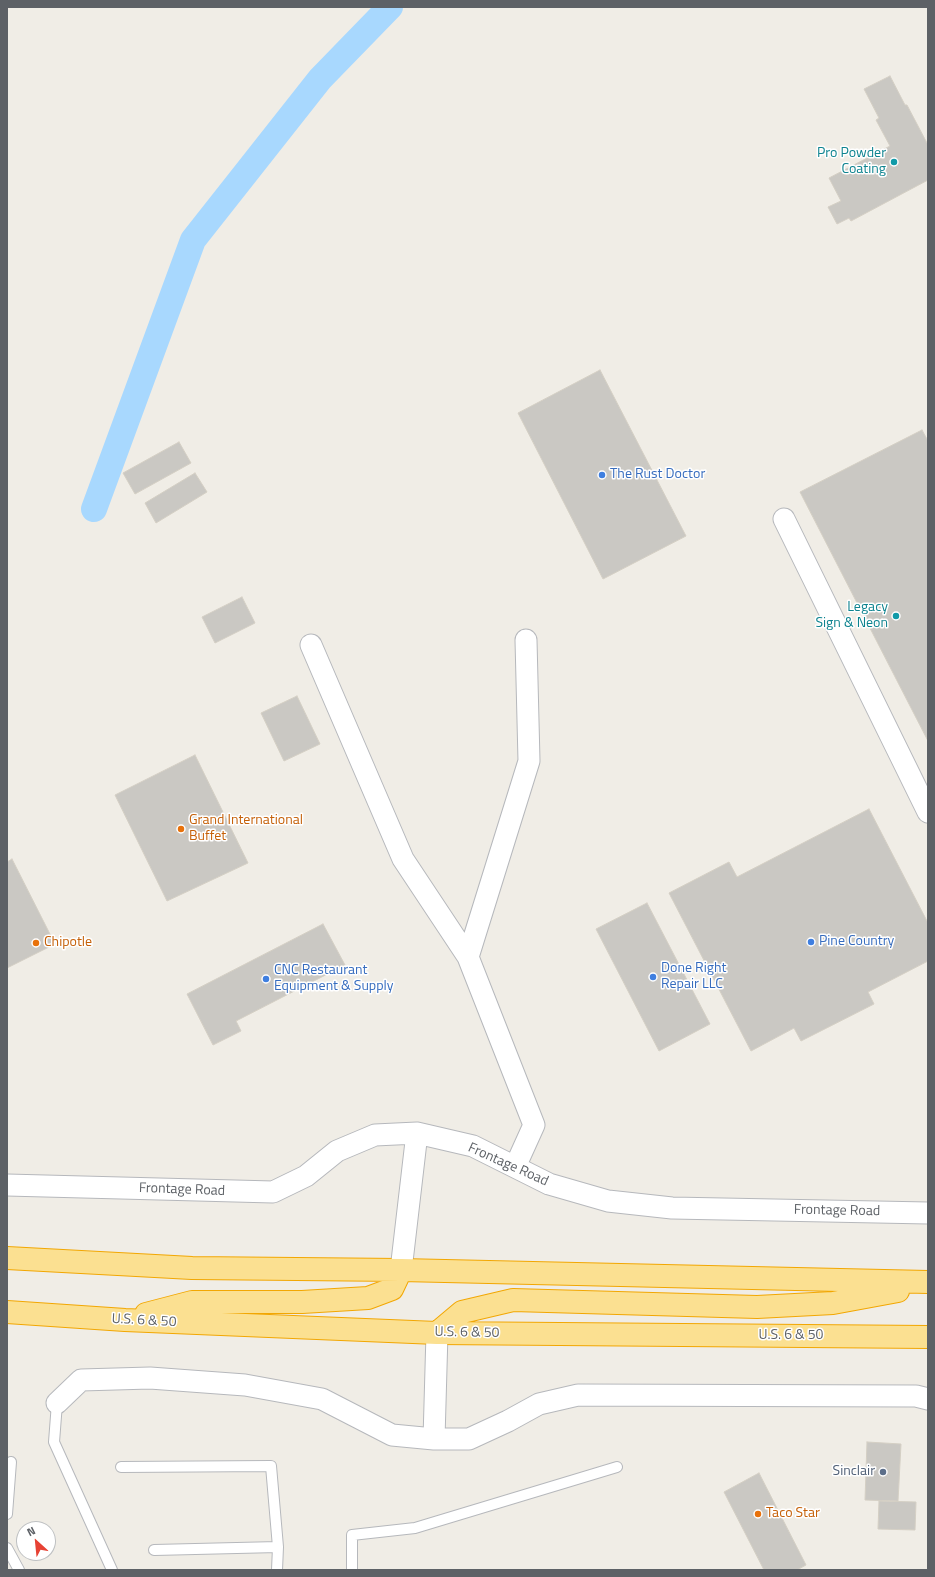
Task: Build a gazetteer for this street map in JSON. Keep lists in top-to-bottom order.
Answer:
{
  "streets": {
    "highway": ["U.S. 6 & 50"],
    "street": ["Frontage Road"]
  },
  "places": [
    "Pro Powder Coating",
    "The Rust Doctor",
    "Legacy Sign & Neon",
    "Grand International Buffet",
    "Pine Country",
    "Chipotle",
    "Done Right Repair LLC",
    "CNC Restaurant Equipment & Supply",
    "Sinclair",
    "Taco Star"
  ],
  "north": "top left"
}
